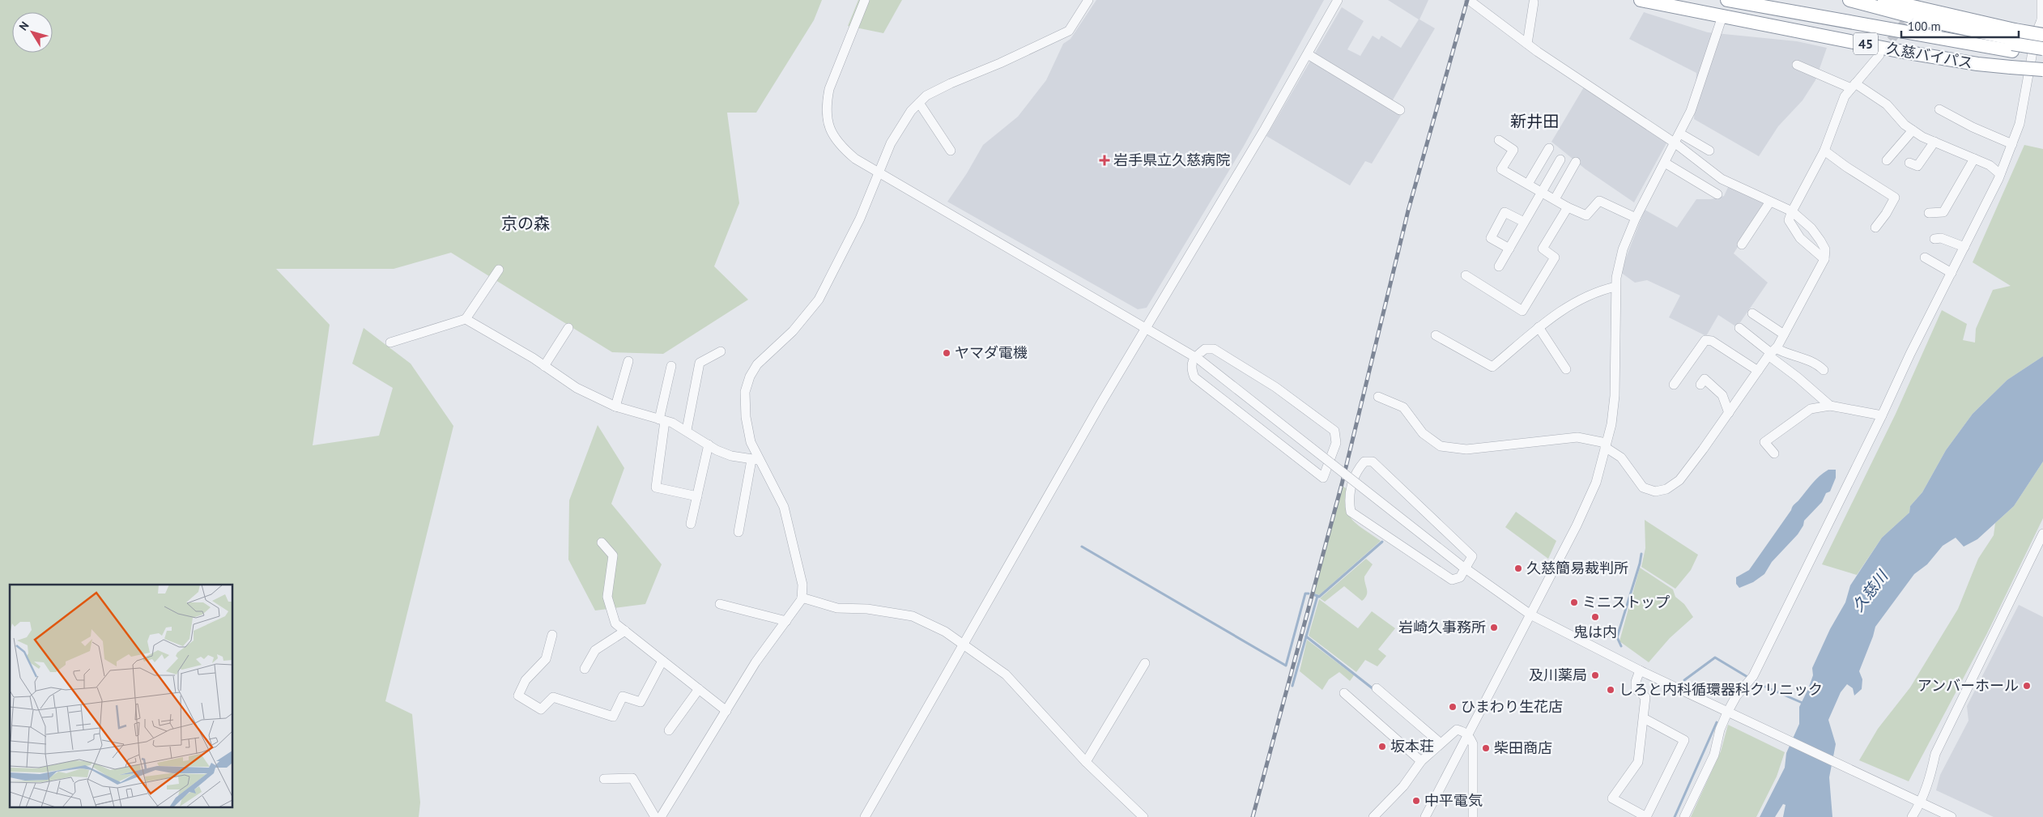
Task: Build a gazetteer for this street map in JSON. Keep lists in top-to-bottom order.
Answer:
{
  "streets": {
    "highway": ["45", "久慈バイパス"]
  },
  "districts": ["新井田", "京の森"],
  "water": ["久慈川"],
  "places": {
    "health": ["岩手県立久慈病院"],
    "other": [
      "ヤマダ電機",
      "久慈簡易裁判所",
      "ミニストップ",
      "鬼は内",
      "岩崎久事務所",
      "及川薬局",
      "アンバーホール",
      "しろと内科循環器科クリニック",
      "ひまわり生花店",
      "坂本荘",
      "柴田商店",
      "中平電気"
    ]
  },
  "scale_bar": "100 m",
  "north": "top left"
}
